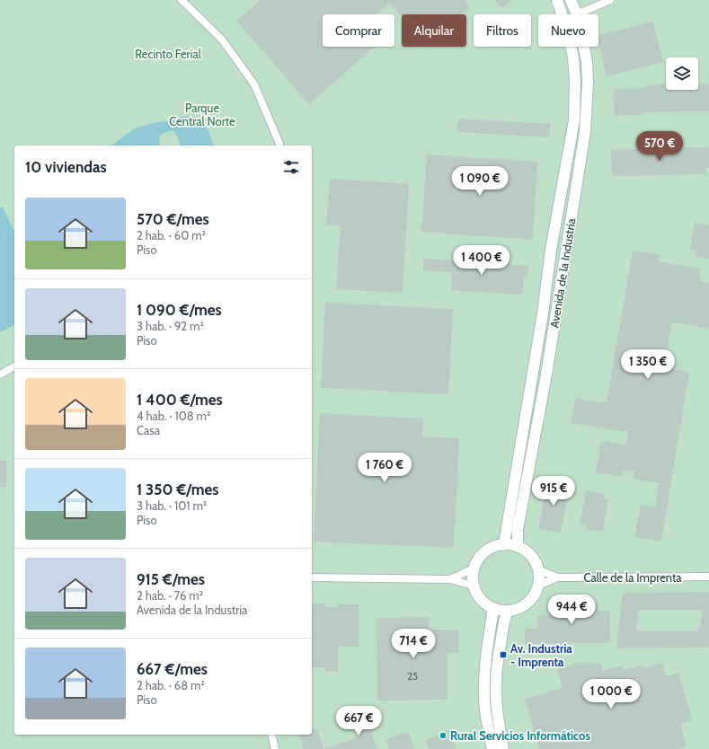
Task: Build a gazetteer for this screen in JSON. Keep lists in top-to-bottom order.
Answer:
{
  "streets": {
    "street": ["Avenida de la Industria", "Calle de la Imprenta"]
  },
  "crossings": [
    ["Avenida de la Industria", "Calle de la Imprenta"]
  ],
  "parks": ["Recinto Ferial", "Parque Central Norte"],
  "places": {
    "transit": ["Av. Industria - Imprenta"],
    "other": ["Rural Servicios Informáticos"]
  },
  "house_numbers": ["25"],
  "page": {
    "chip": [
      "Comprar",
      "Alquilar",
      "Filtros",
      "Nuevo"
    ],
    "price": [
      "570 €",
      "1 090 €",
      "1 400 €",
      "1 350 €",
      "1 760 €",
      "915 €",
      "944 €",
      "714 €",
      "1 000 €",
      "667 €"
    ],
    "heading": "10 viviendas",
    "list": [
      {
        "name": "570 €/mes",
        "note": "2 hab. · 60 m² · Piso"
      },
      {
        "name": "1 090 €/mes",
        "note": "3 hab. · 92 m² · Piso"
      },
      {
        "name": "1 400 €/mes",
        "note": "4 hab. · 108 m² · Casa"
      },
      {
        "name": "1 350 €/mes",
        "note": "3 hab. · 101 m² · Piso"
      },
      {
        "name": "915 €/mes",
        "note": "2 hab. · 76 m² · Avenida de la Industria"
      },
      {
        "name": "667 €/mes",
        "note": "2 hab. · 68 m² · Piso"
      }
    ]
  }
}
